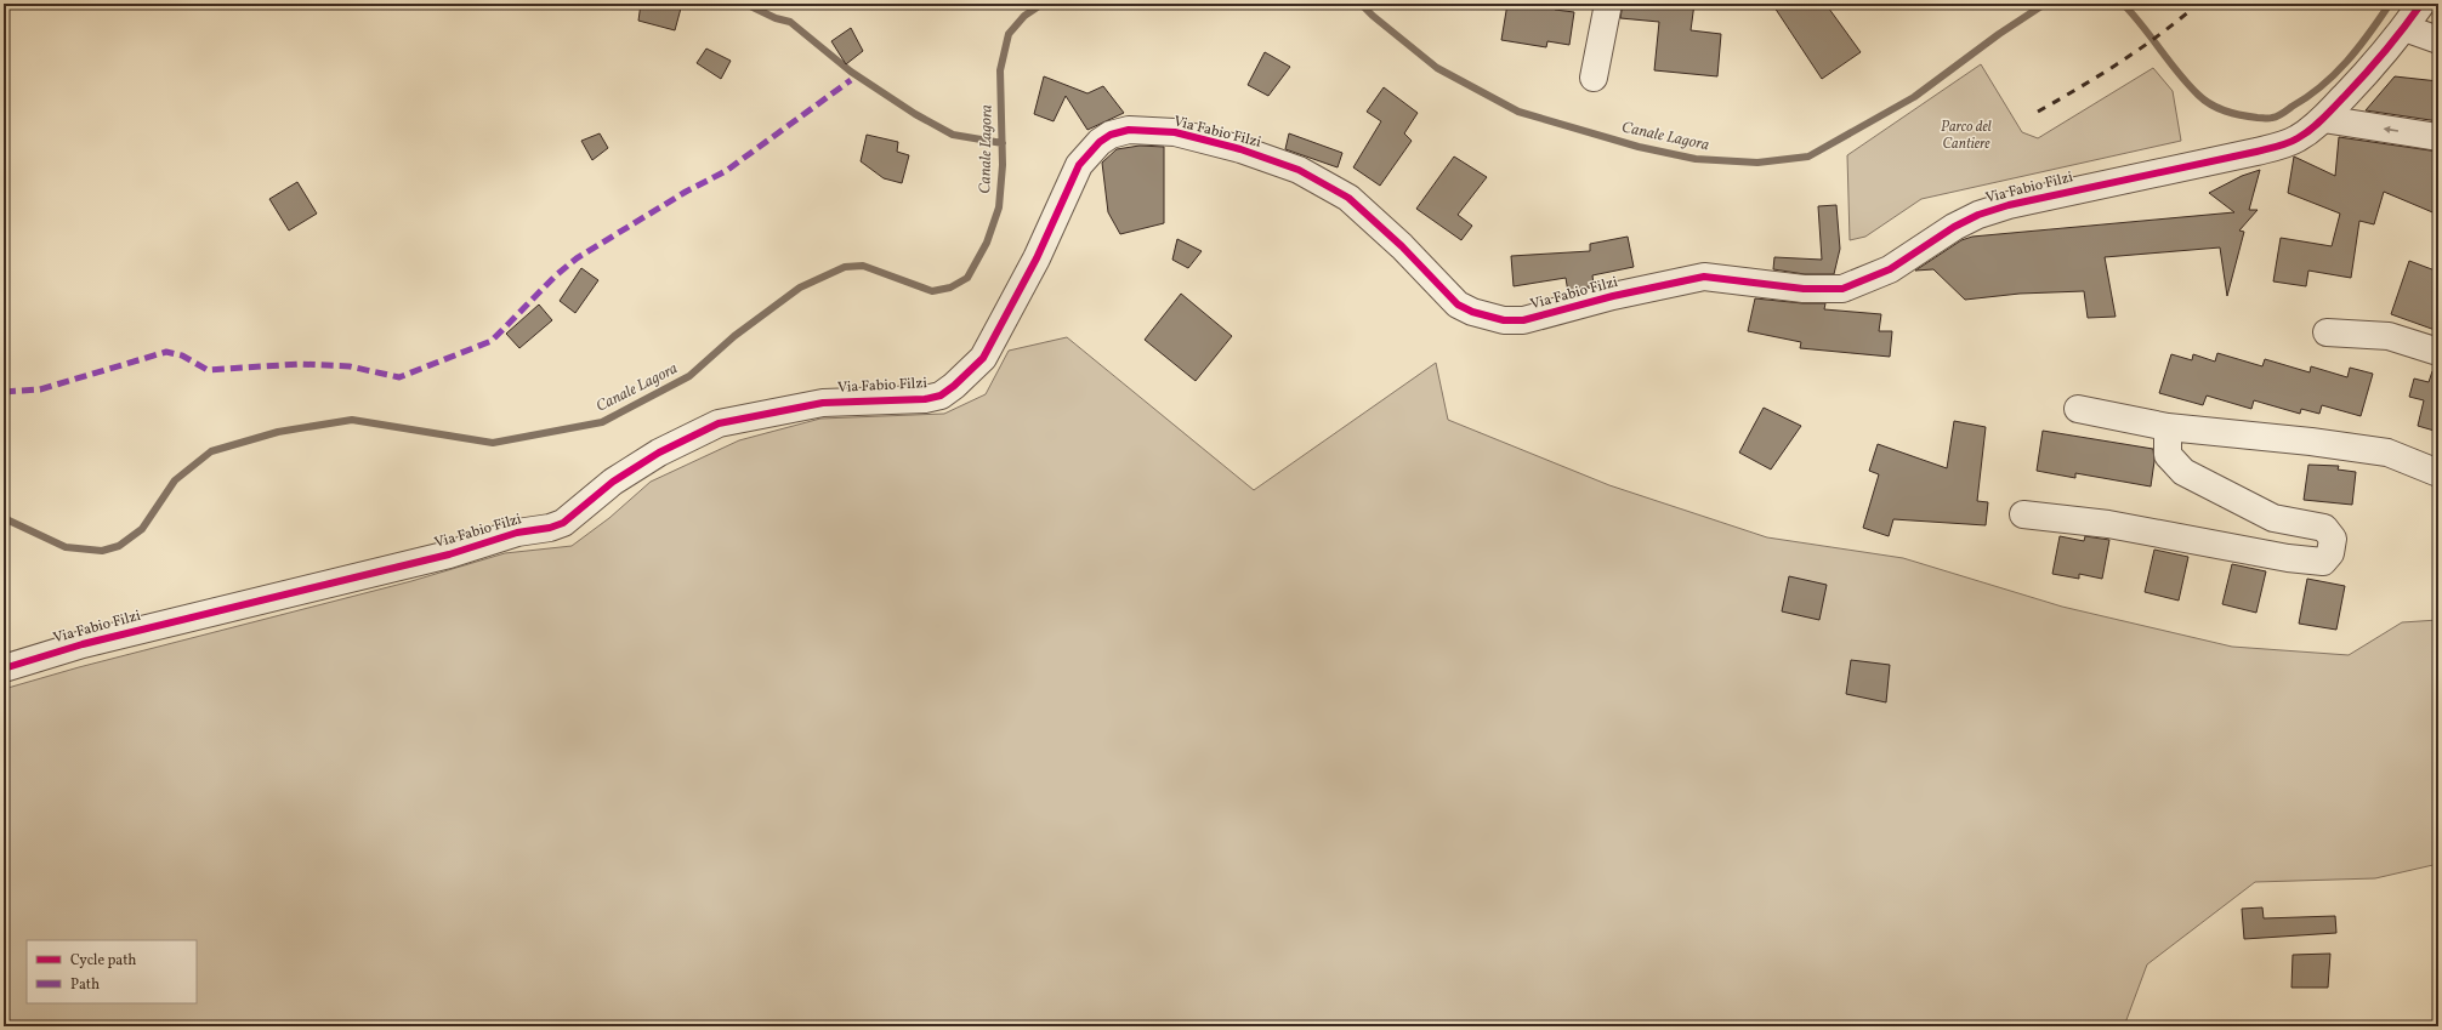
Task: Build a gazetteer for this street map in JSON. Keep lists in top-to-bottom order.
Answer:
{
  "streets": {
    "street": ["Via Fabio Filzi"]
  },
  "water": ["Canale Lagora"],
  "parks": ["Parco del Cantiere"],
  "legend": ["Cycle path", "Path"]
}
